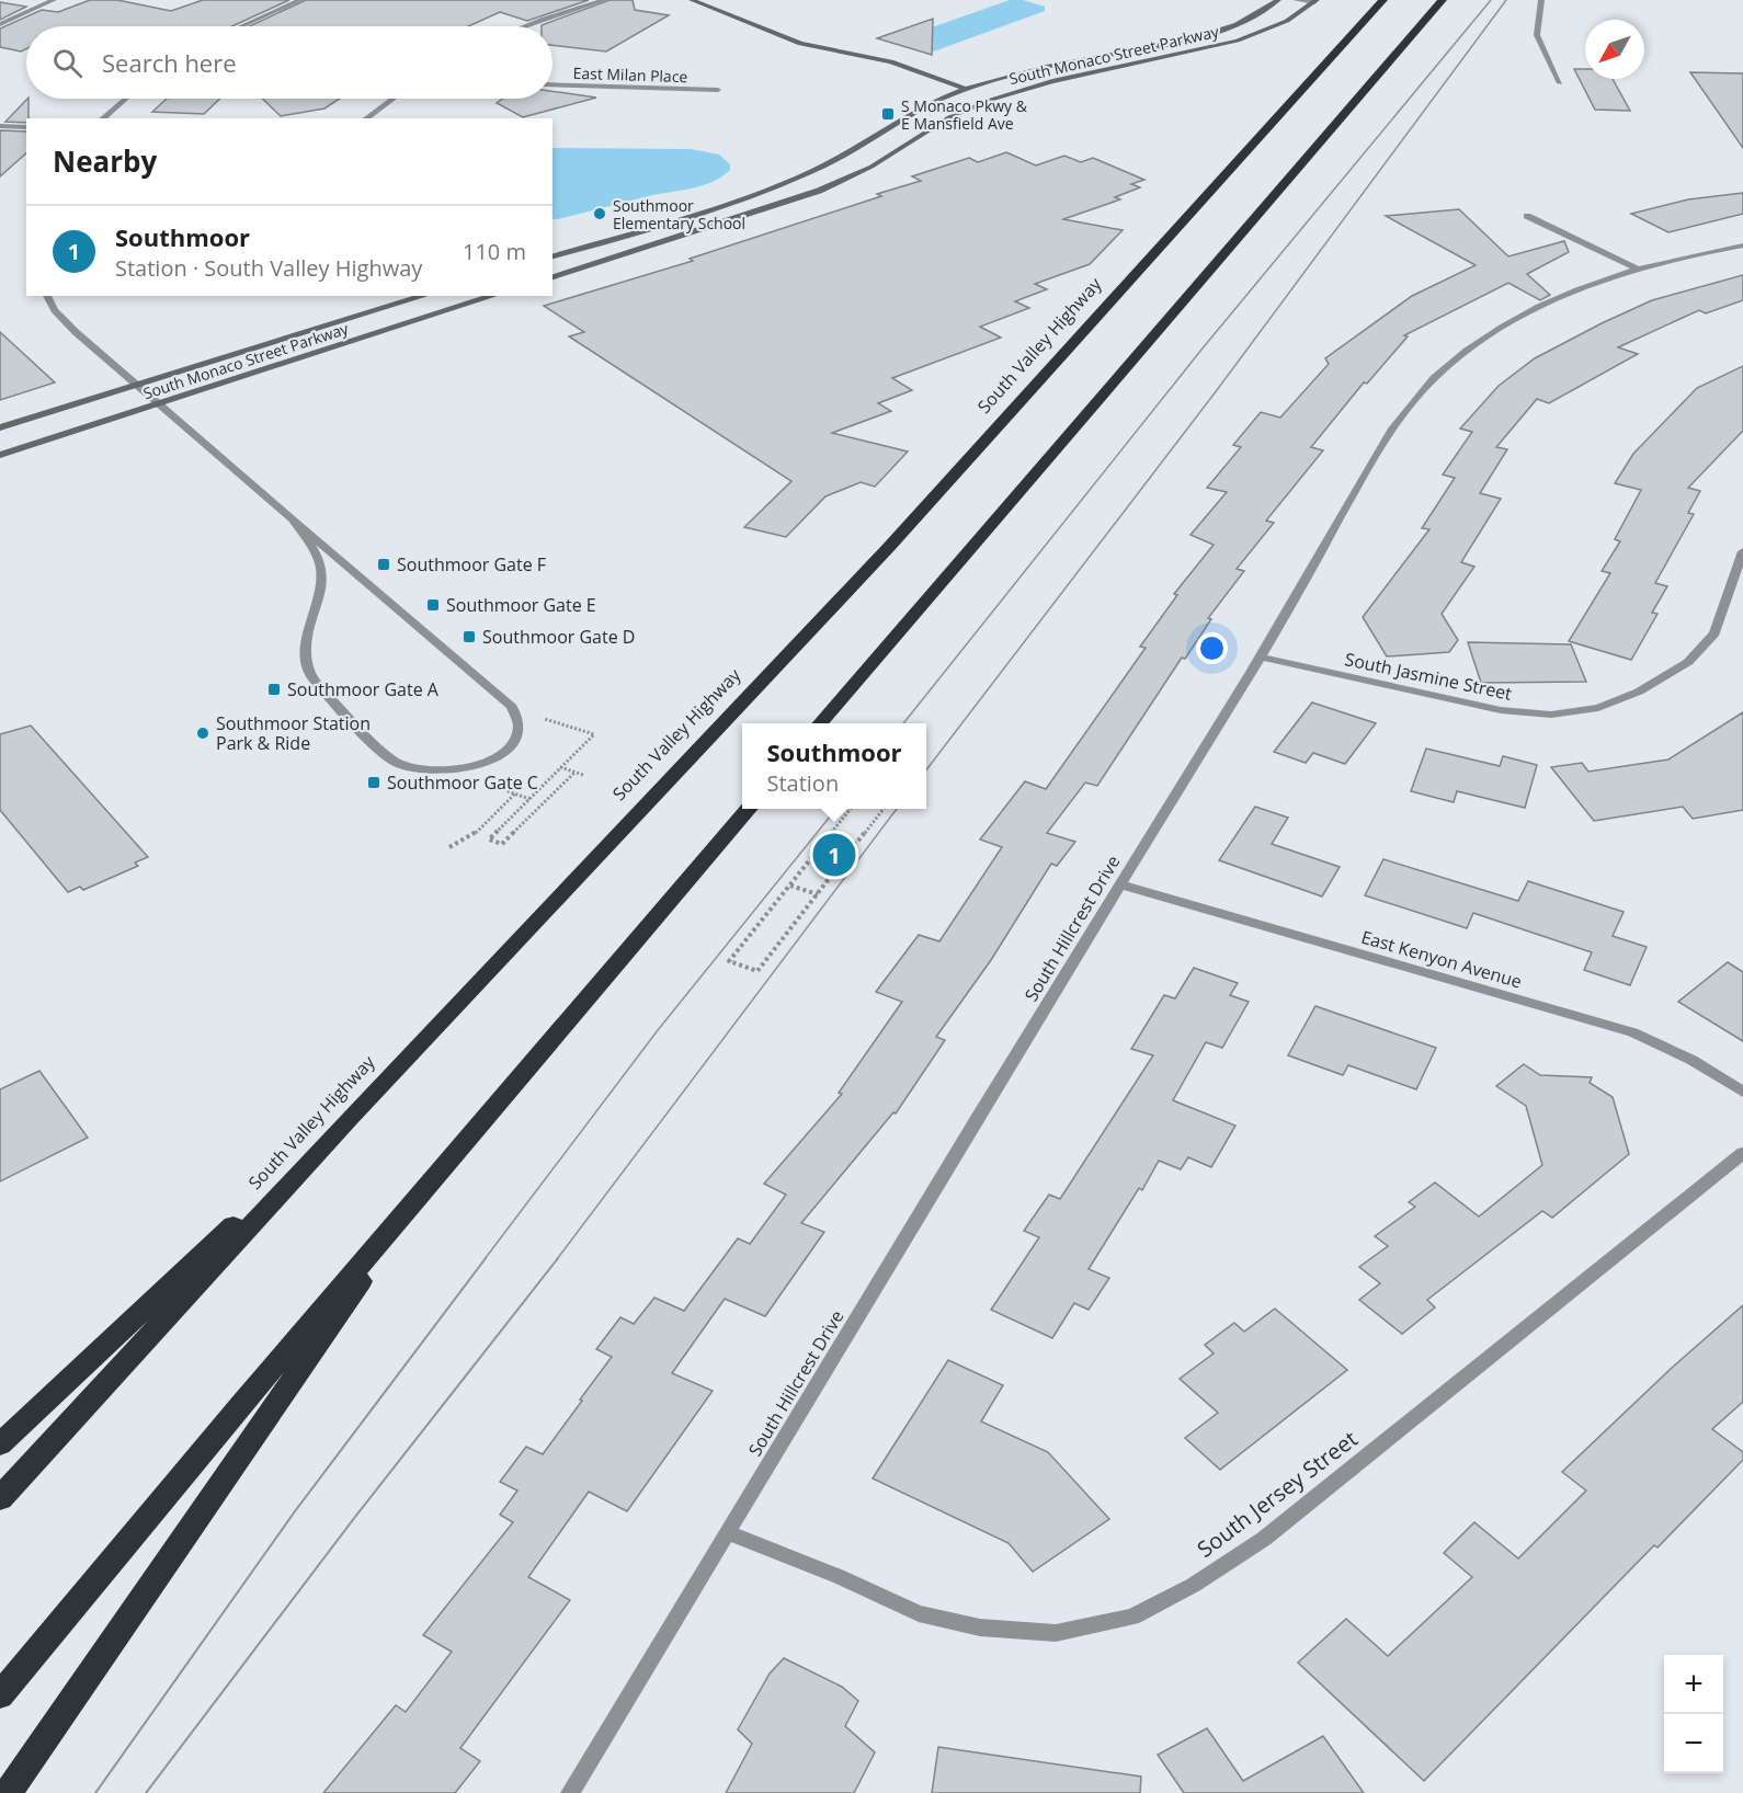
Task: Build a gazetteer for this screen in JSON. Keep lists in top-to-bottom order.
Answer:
{
  "streets": {
    "highway": ["South Valley Highway"],
    "main road": ["South Monaco Street Parkway"],
    "street": [
      "East Milan Place",
      "South Jasmine Street",
      "South Hillcrest Drive",
      "East Kenyon Avenue",
      "South Jersey Street"
    ]
  },
  "crossings": [
    ["South Jasmine Street", "South Hillcrest Drive"],
    ["South Hillcrest Drive", "East Kenyon Avenue"],
    ["South Hillcrest Drive", "South Jersey Street"]
  ],
  "places": {
    "transit": [
      "S Monaco Pkwy & E Mansfield Ave",
      "Southmoor Gate F",
      "Southmoor Gate E",
      "Southmoor Gate D",
      "Southmoor Gate A",
      "Southmoor Gate C"
    ],
    "other": ["Southmoor Elementary School", "Southmoor Station Park & Ride"]
  },
  "north": "bottom left",
  "page": {
    "search": "Search here",
    "heading": "Nearby",
    "list": [
      {
        "mark": "1",
        "name": "Southmoor",
        "note": "Station · South Valley Highway",
        "value": "110 m"
      }
    ],
    "popup": ["Southmoor", "Station"],
    "pins": "1",
    "map_buttons": ["+", "−"]
  }
}
